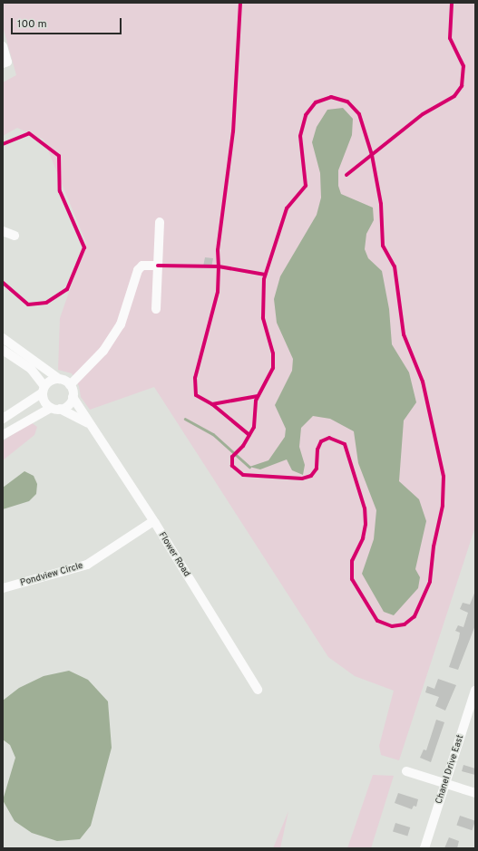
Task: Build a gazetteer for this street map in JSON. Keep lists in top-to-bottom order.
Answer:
{
  "streets": {
    "street": ["Flower Road", "Pondview Circle", "Chanel Drive East"]
  },
  "crossings": [
    ["Flower Road", "Pondview Circle"]
  ],
  "scale_bar": "100 m"
}
